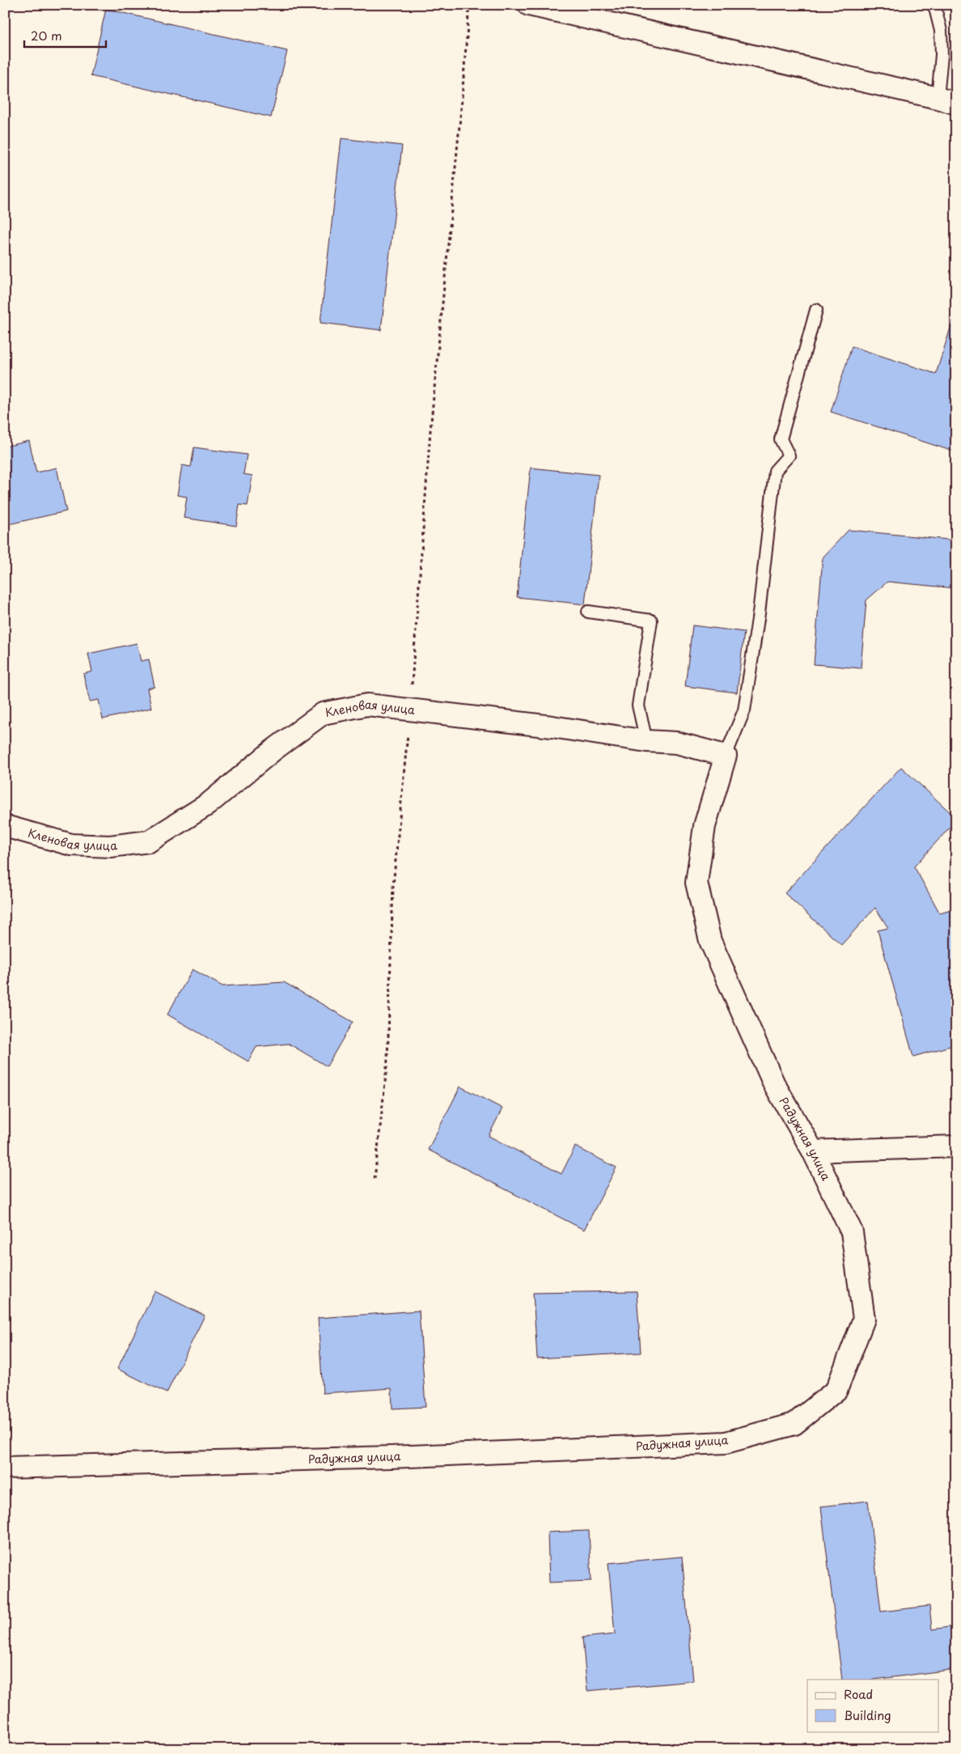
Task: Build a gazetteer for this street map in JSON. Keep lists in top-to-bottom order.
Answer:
{
  "streets": {
    "street": ["Кленовая улица", "Радужная улица"]
  },
  "crossings": [
    ["Кленовая улица", "Радужная улица"]
  ],
  "legend": ["Road", "Building"],
  "scale_bar": "20 m"
}
